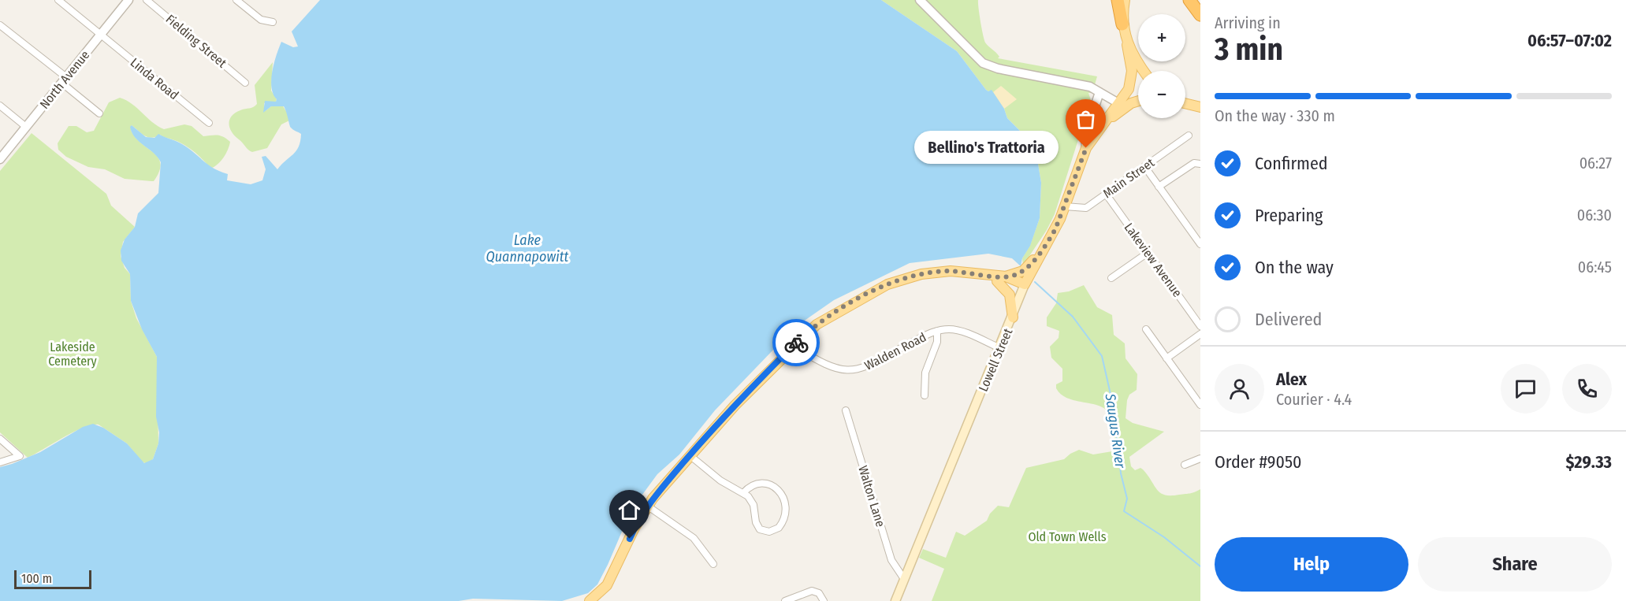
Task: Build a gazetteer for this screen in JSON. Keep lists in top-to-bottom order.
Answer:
{
  "streets": {
    "main road": ["Lowell Street"],
    "street": [
      "Fielding Street",
      "Linda Road",
      "North Avenue",
      "Main Street",
      "Lakeview Avenue",
      "Walden Road",
      "Walton Lane"
    ]
  },
  "crossings": [
    ["Linda Road", "North Avenue"],
    ["Main Street", "Lakeview Avenue"],
    ["Main Street", "Lowell Street"],
    ["Walden Road", "Lowell Street"],
    ["Lowell Street", "Walton Lane"]
  ],
  "water": ["Lake Quannapowitt", "Saugus River"],
  "parks": ["Lakeside Cemetery", "Old Town Wells"],
  "places": ["Bellino's Trattoria"],
  "scale_bar": "100 m",
  "page": {
    "heading": ["3 min", "Arriving in", "06:57–07:02"],
    "panel": [
      "Alex",
      "Courier · 4.4",
      "Order #9050",
      "$29.33"
    ],
    "map_buttons": ["+", "−"],
    "bar": "On the way · 330 m",
    "bubble": "Bellino's Trattoria",
    "list": [
      ["Confirmed", "06:27"],
      ["Preparing", "06:30"],
      ["On the way", "06:45"],
      "Delivered"
    ],
    "buttons": ["Help", "Share"],
    "scale": "100 m"
  }
}
